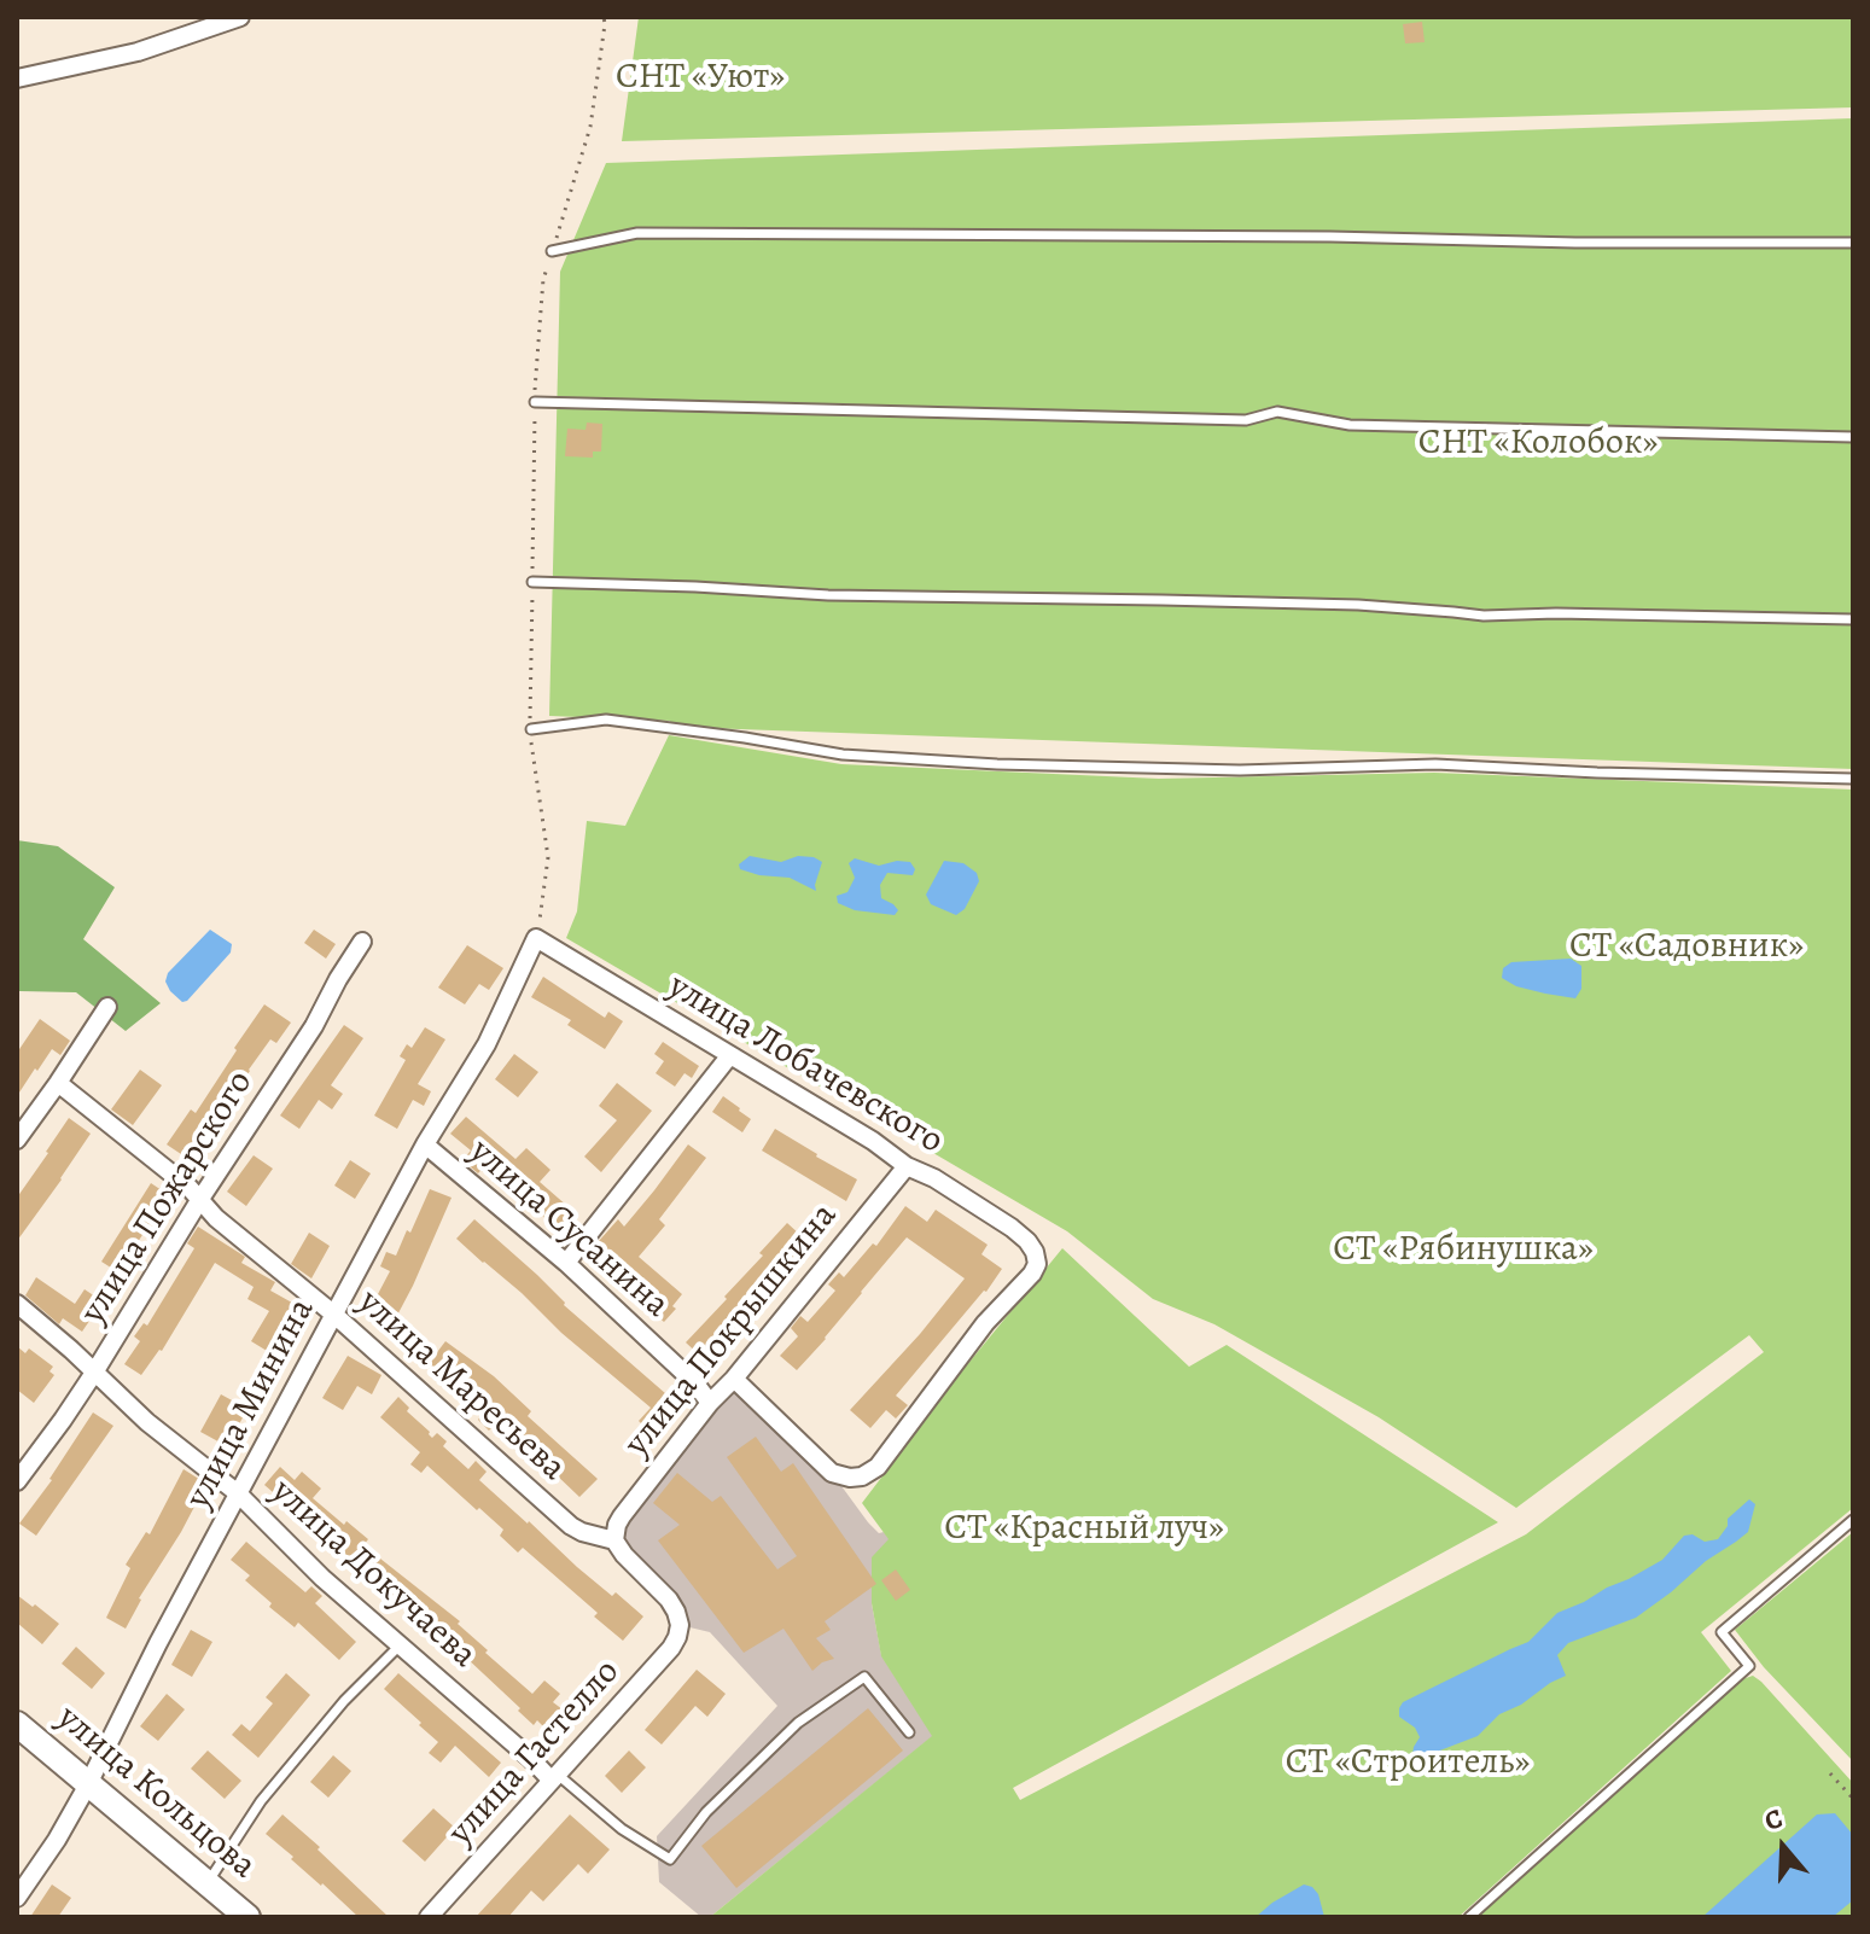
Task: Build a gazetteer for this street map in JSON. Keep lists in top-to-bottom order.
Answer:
{
  "streets": {
    "main road": ["улица Кольцова"],
    "street": [
      "улица Лобачевского",
      "улица Пожарского",
      "улица Сусанина",
      "улица Покрышкина",
      "улица Маресьева",
      "улица Минина",
      "улица Докучаева",
      "улица Гастелло"
    ]
  },
  "crossings": [
    ["улица Лобачевского", "улица Покрышкина"],
    ["улица Лобачевского", "улица Минина"],
    ["улица Пожарского", "улица Маресьева"],
    ["улица Пожарского", "улица Докучаева"],
    ["улица Сусанина", "улица Покрышкина"],
    ["улица Сусанина", "улица Минина"],
    ["улица Покрышкина", "улица Маресьева"],
    ["улица Маресьева", "улица Минина"],
    ["улица Маресьева", "улица Гастелло"],
    ["улица Минина", "улица Докучаева"],
    ["улица Минина", "улица Кольцова"],
    ["улица Докучаева", "улица Гастелло"]
  ],
  "parks": [
    "СНТ «Уют»",
    "СНТ «Колобок»",
    "СТ «Садовник»",
    "СТ «Рябинушка»",
    "СТ «Красный луч»",
    "СТ «Строитель»"
  ],
  "north": "top"
}
